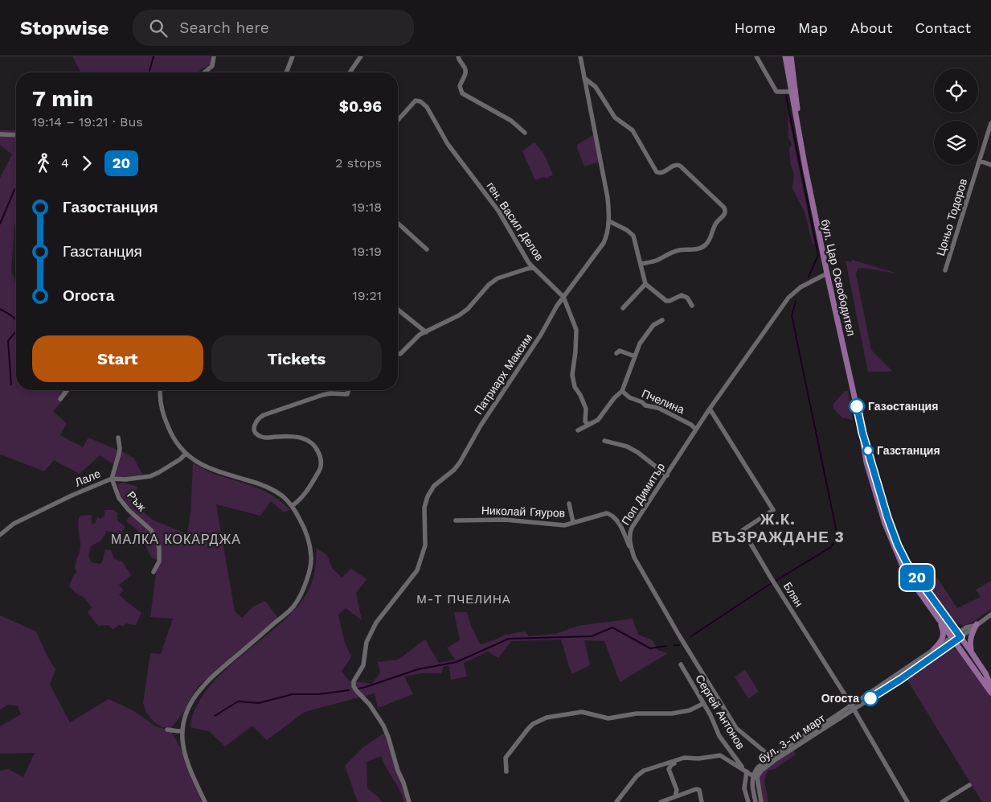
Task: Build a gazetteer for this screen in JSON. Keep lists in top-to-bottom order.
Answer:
{
  "streets": {
    "main road": ["бул. Цар Освободител"],
    "street": [
      "Цоньо Тодоров",
      "ген. Васил Делов",
      "Патриарх Максим",
      "Пчелина",
      "Лале",
      "Поп Димитър",
      "Ръж",
      "Николай Гяуров",
      "Блян",
      "Сергей Антонов",
      "бул. 3-ти март"
    ]
  },
  "crossings": [
    ["ген. Васил Делов", "Патриарх Максим"],
    ["бул. Цар Освободител", "Поп Димитър"],
    ["бул. Цар Освободител", "бул. 3-ти март"],
    ["Пчелина", "Поп Димитър"],
    ["Лале", "Ръж"],
    ["Поп Димитър", "Николай Гяуров"],
    ["Поп Димитър", "Блян"],
    ["Поп Димитър", "бул. 3-ти март"],
    ["Блян", "бул. 3-ти март"],
    ["Сергей Антонов", "бул. 3-ти март"]
  ],
  "districts": ["Ж.К. ВЪЗРАЖДАНЕ 3", "МАЛКА КОКАРДЖА", "М-Т ПЧЕЛИНА"],
  "places": ["Газoстанция", "Газстанция", "Огоста"],
  "lines": ["bus line 20"],
  "page": {
    "header": "Stopwise",
    "search": "Search here",
    "nav": [
      "Home",
      "Map",
      "About",
      "Contact"
    ],
    "on_map": "20",
    "heading": ["7 min", "19:14 – 19:21 · Bus", "$0.96"],
    "legs": ["4", "20", "2 stops"],
    "list": [
      {
        "name": "Газoстанция",
        "value": "19:18"
      },
      {
        "name": "Газстанция",
        "value": "19:19"
      },
      {
        "name": "Огоста",
        "value": "19:21"
      }
    ],
    "buttons": ["Start", "Tickets"]
  }
}
